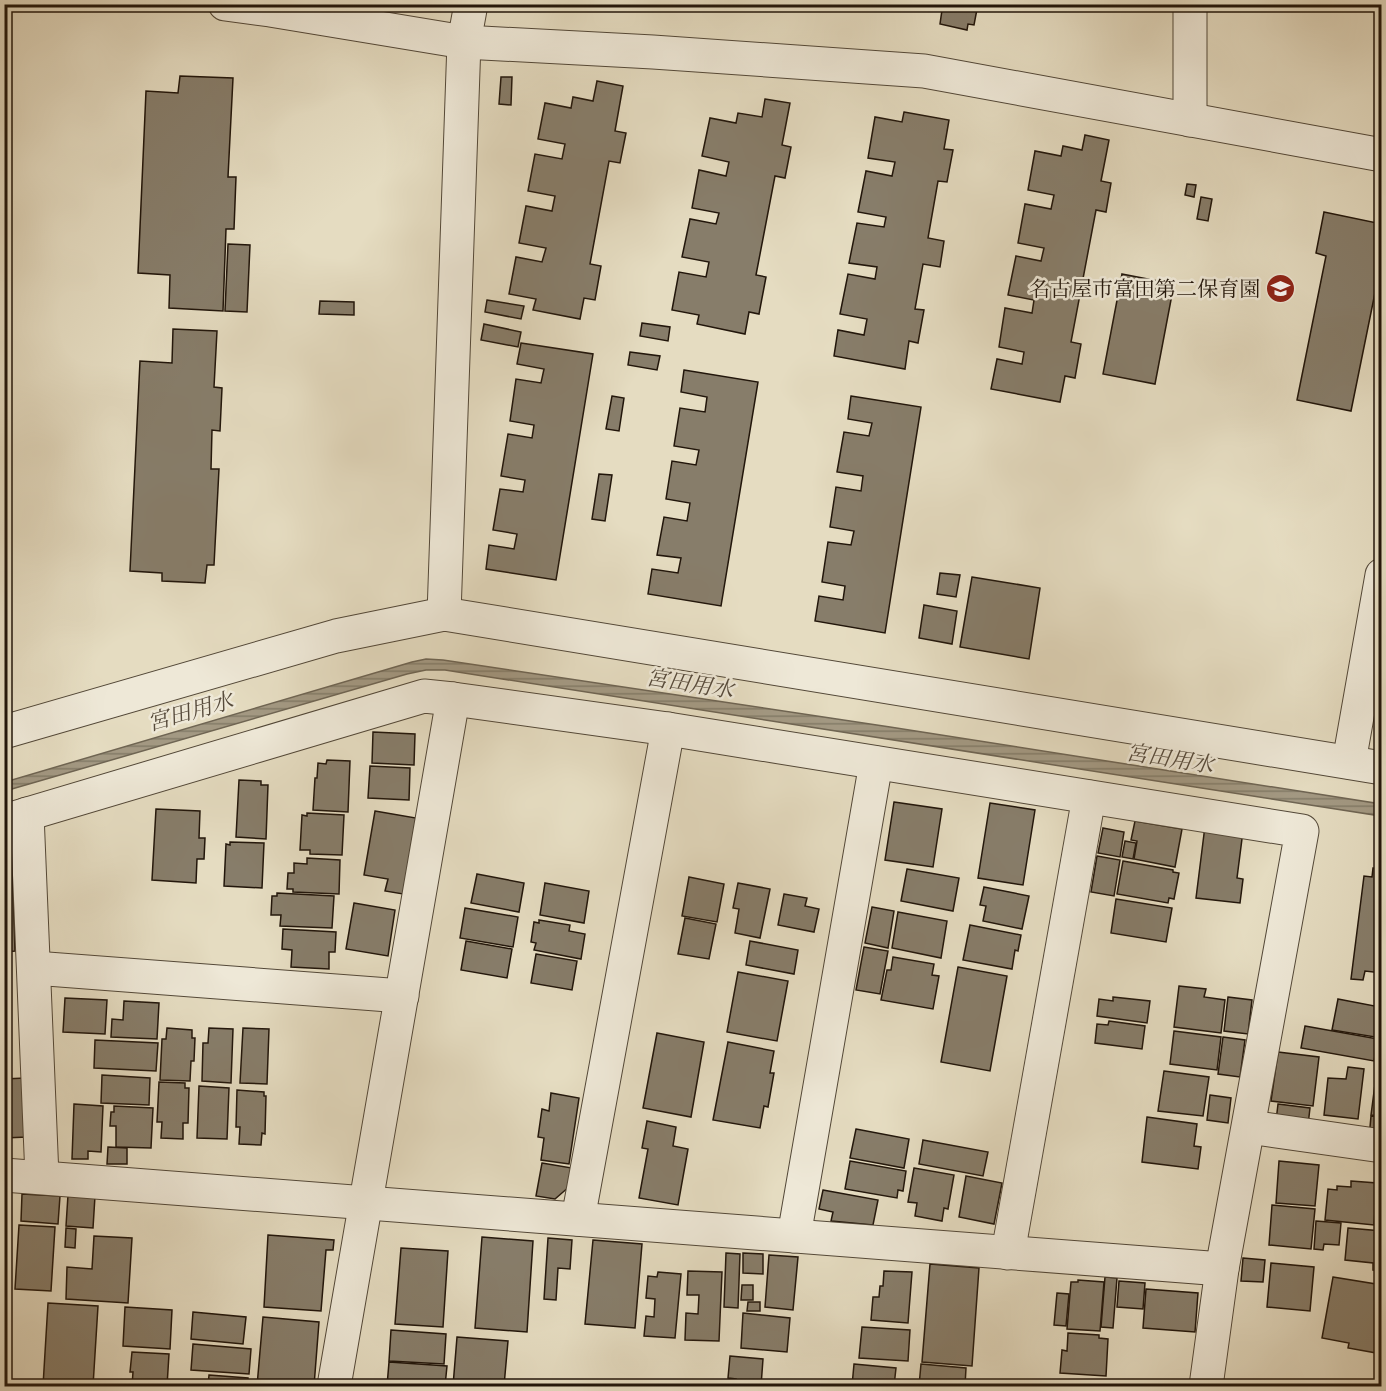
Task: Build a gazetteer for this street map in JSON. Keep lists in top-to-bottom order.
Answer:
{
  "water": ["宮田用水"],
  "places": {
    "school or university": ["名古屋市富田第二保育園"]
  }
}
